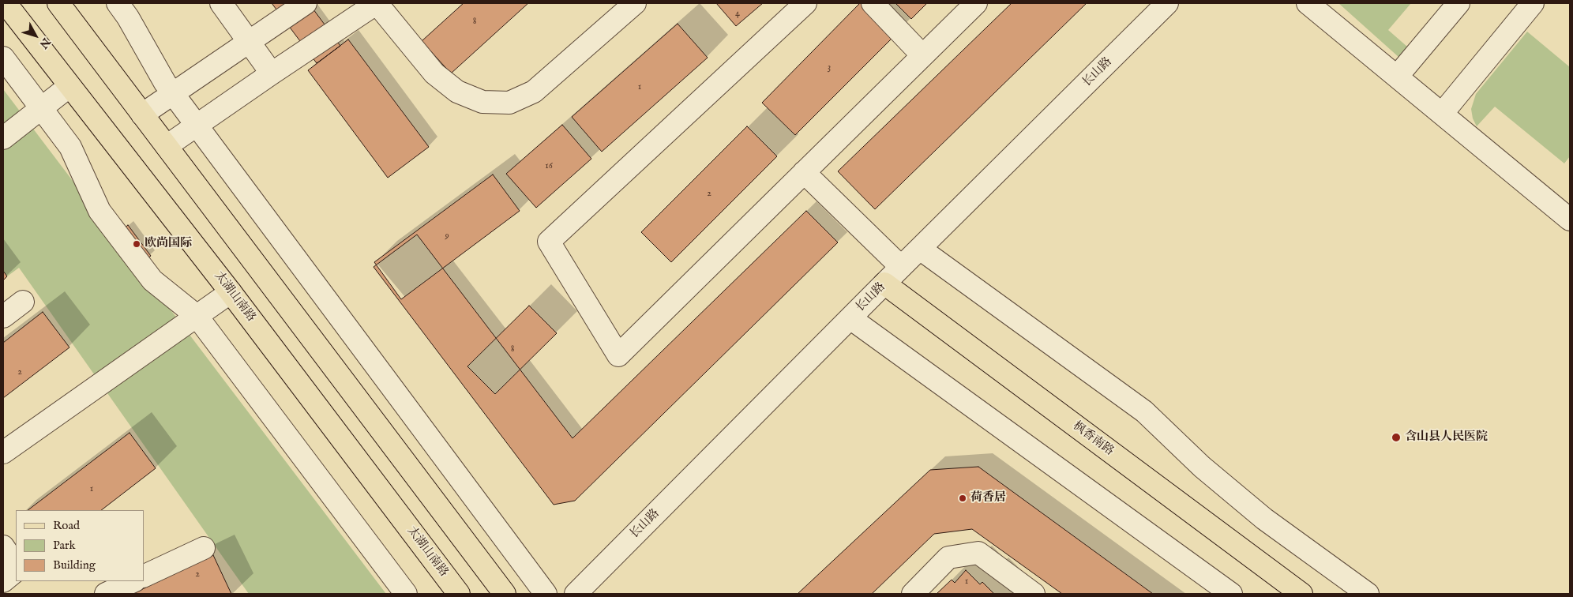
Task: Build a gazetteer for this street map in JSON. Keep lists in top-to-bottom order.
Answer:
{
  "streets": {
    "main road": ["太湖山南路", "枫香南路"],
    "street": ["长山路"]
  },
  "crossings": [
    ["长山路", "枫香南路"]
  ],
  "places": ["欧尚国际", "含山县人民医院", "荷香居"],
  "house_numbers": [
    "4",
    "8",
    "3",
    "1",
    "16",
    "2",
    "9",
    "8",
    "2",
    "1",
    "2",
    "1"
  ],
  "legend": ["Road", "Park", "Building"],
  "north": "bottom right"
}
